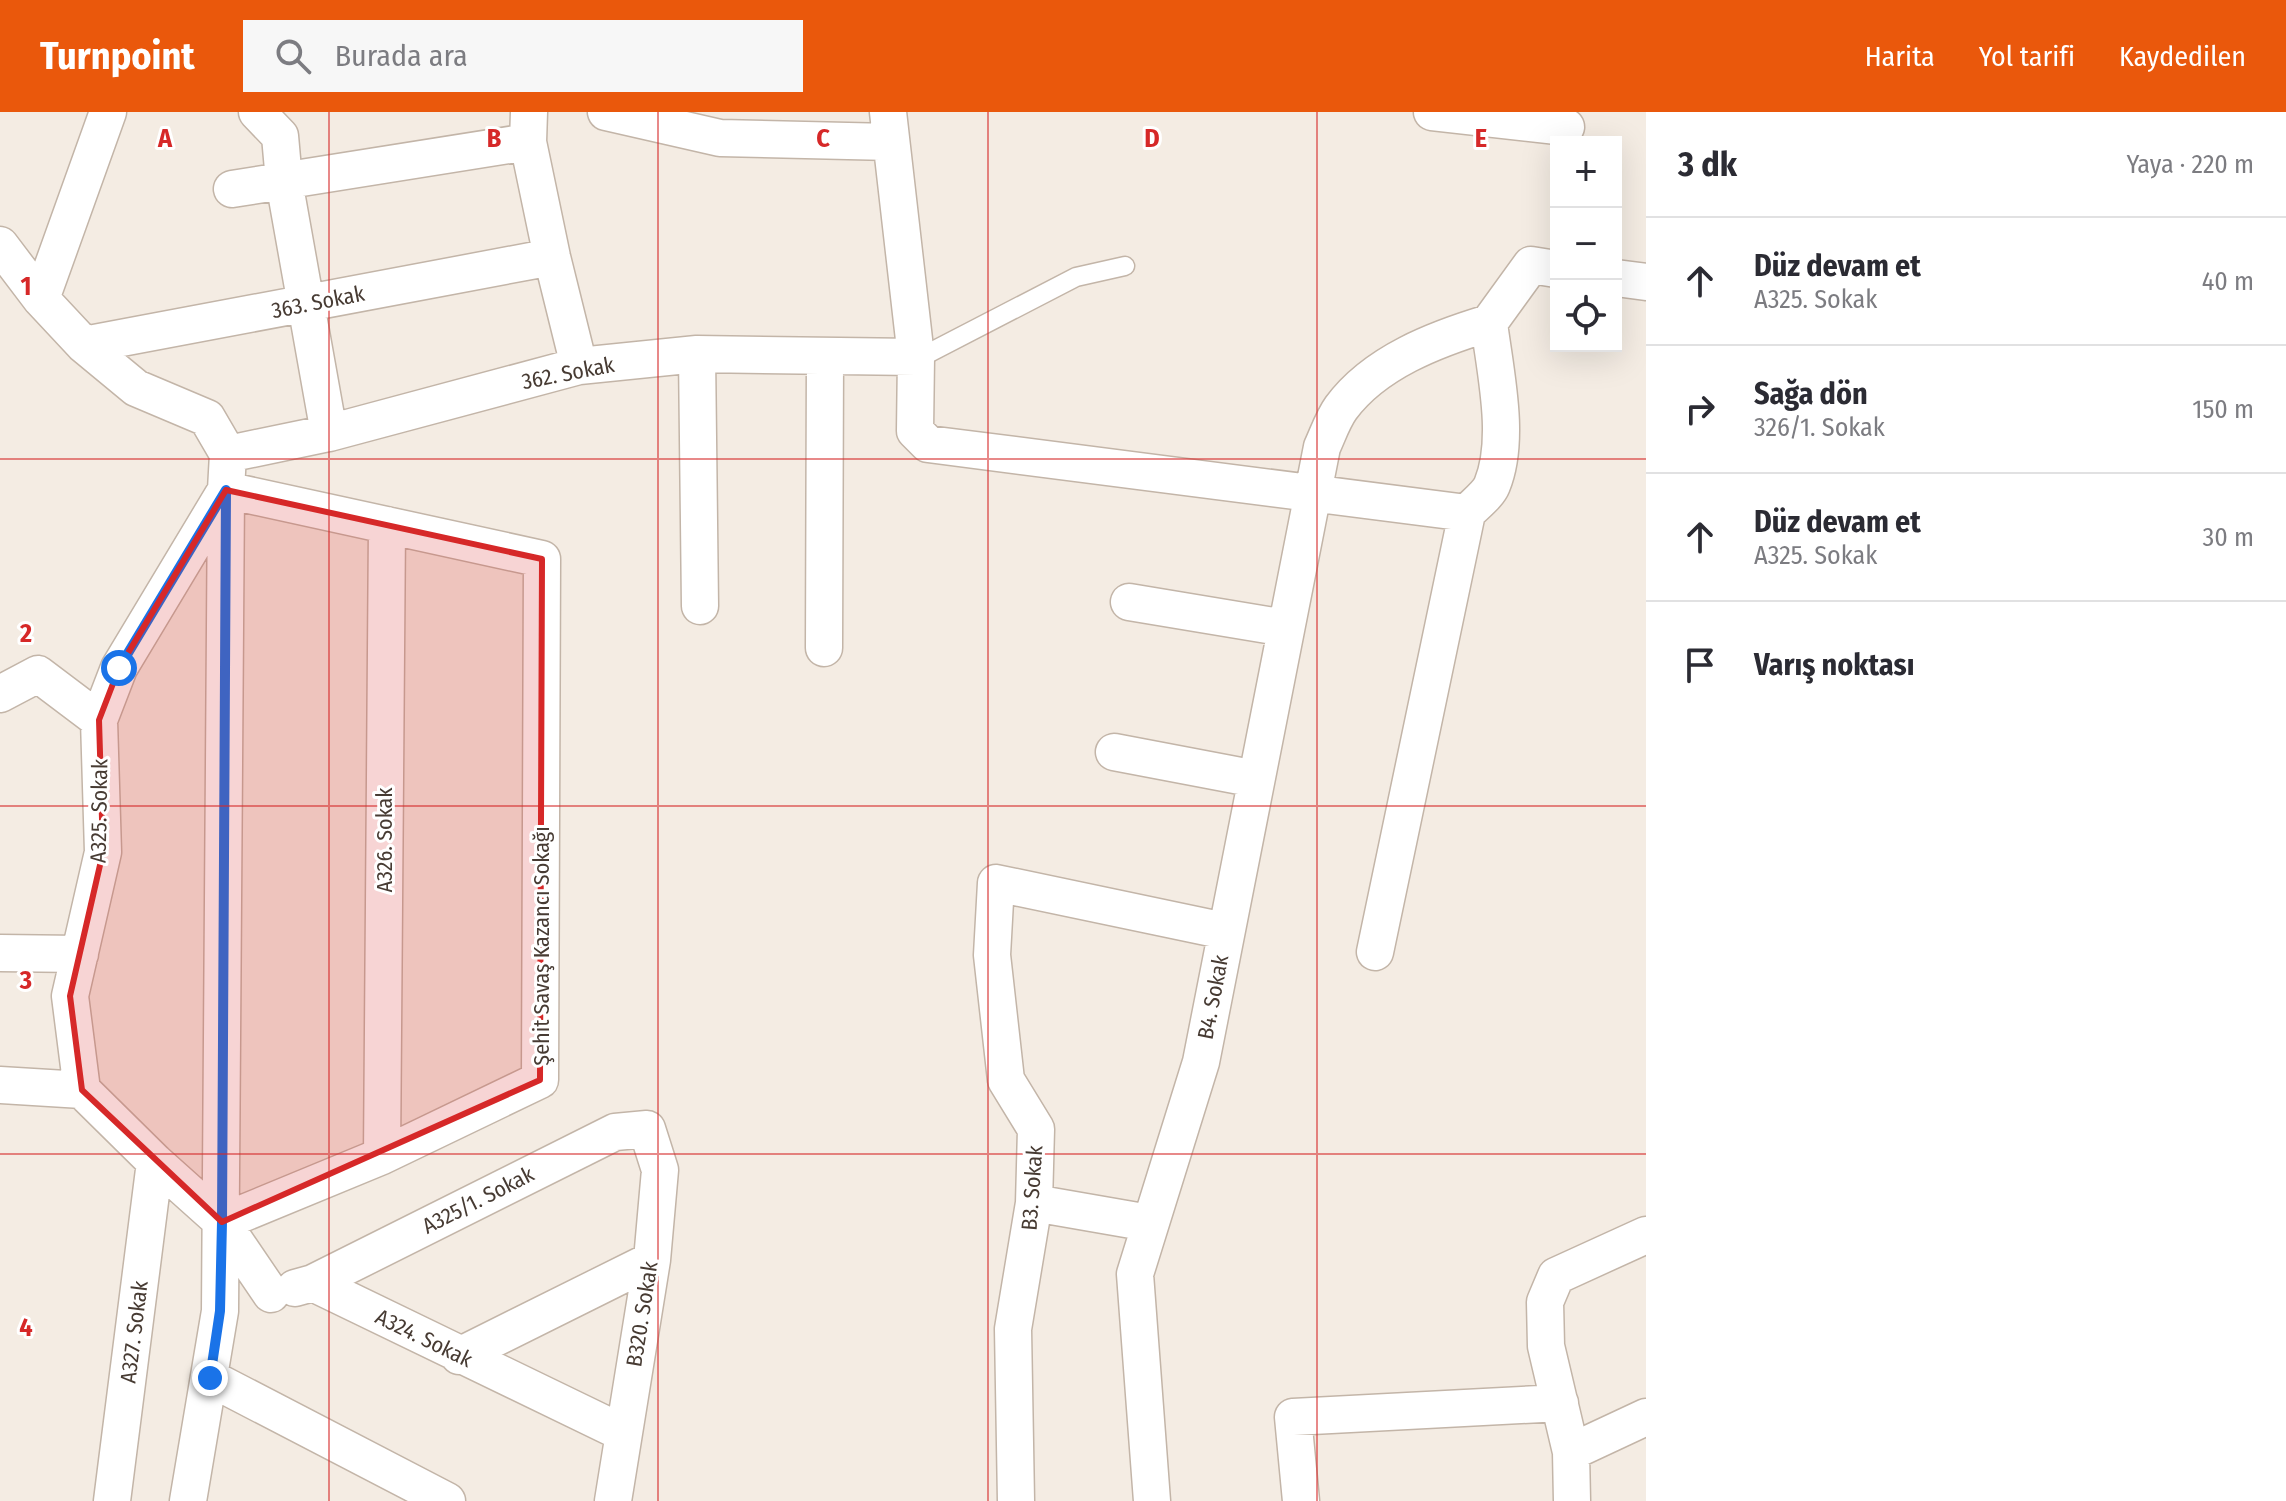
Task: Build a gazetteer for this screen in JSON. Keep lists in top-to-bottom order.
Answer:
{
  "streets": {
    "street": [
      "363. Sokak",
      "362. Sokak",
      "A325. Sokak",
      "A326. Sokak",
      "Şehit Savaş Kazancı Sokağı",
      "B4. Sokak",
      "B3. Sokak",
      "A325/1. Sokak",
      "B320. Sokak",
      "A327. Sokak",
      "A324. Sokak"
    ]
  },
  "crossings": [
    ["362. Sokak", "A325. Sokak"],
    ["A326. Sokak", "Şehit Savaş Kazancı Sokağı"],
    ["B4. Sokak", "B3. Sokak"],
    ["A325/1. Sokak", "B320. Sokak"],
    ["A325/1. Sokak", "A324. Sokak"],
    ["B320. Sokak", "A324. Sokak"]
  ],
  "page": {
    "header": "Turnpoint",
    "search": "Burada ara",
    "nav": ["Harita", "Yol tarifi", "Kaydedilen"],
    "heading": ["3 dk", "Yaya · 220 m"],
    "map_buttons": ["+", "−"],
    "list": [
      ["Düz devam et", "A325. Sokak", "40 m"],
      ["Sağa dön", "326/1. Sokak", "150 m"],
      ["Düz devam et", "A325. Sokak", "30 m"],
      "Varış noktası"
    ]
  },
  "grid": {
    "columns": [
      "A",
      "B",
      "C",
      "D",
      "E"
    ],
    "rows": [
      "1",
      "2",
      "3",
      "4"
    ]
  }
}
